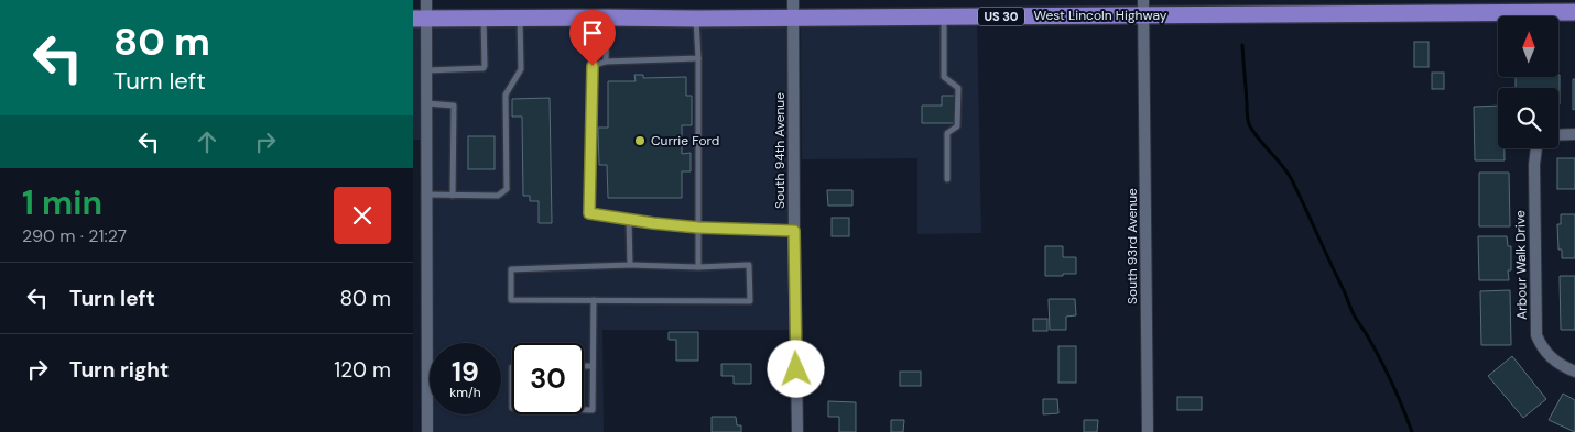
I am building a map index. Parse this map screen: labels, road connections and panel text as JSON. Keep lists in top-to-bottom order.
{
  "streets": {
    "main road": ["West Lincoln Highway", "US 30"],
    "street": ["South 94th Avenue", "South 93rd Avenue", "Arbour Walk Drive"]
  },
  "crossings": [
    ["West Lincoln Highway", "South 94th Avenue"],
    ["West Lincoln Highway", "South 93rd Avenue"]
  ],
  "places": ["Currie Ford"],
  "north": "top",
  "page": {
    "turn": ["80 m", "Turn left"],
    "heading": ["1 min", "290 m · 21:27"],
    "list": [
      {
        "name": "Turn left",
        "value": "80 m"
      },
      {
        "name": "Turn right",
        "value": "120 m"
      }
    ],
    "speed": "19 km/h",
    "limit": "30"
  }
}
